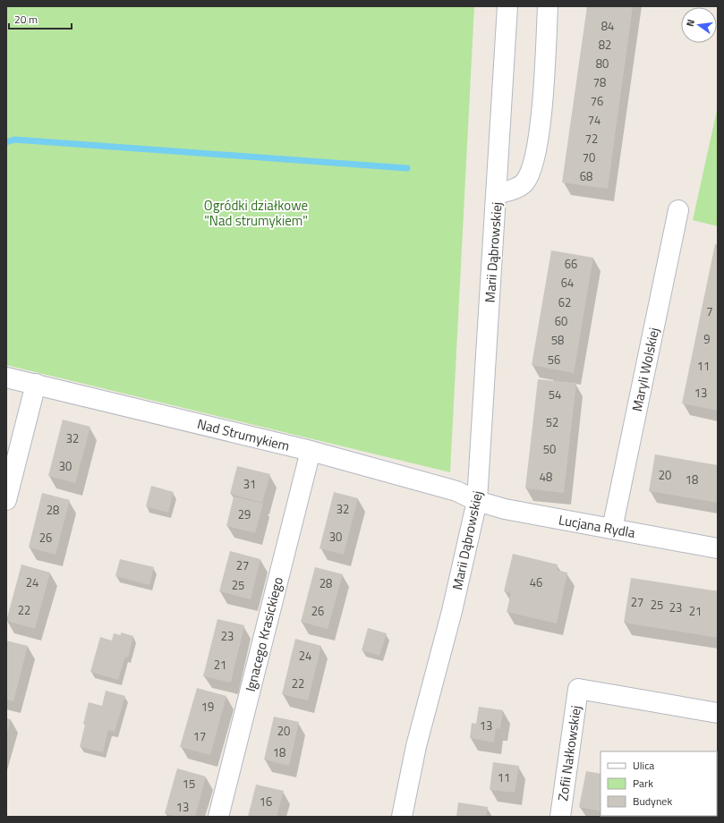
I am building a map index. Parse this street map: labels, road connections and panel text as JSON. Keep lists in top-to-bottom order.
{
  "streets": {
    "street": [
      "Marii Dąbrowskiej",
      "Maryli Wolskiej",
      "Nad Strumykiem",
      "Lucjana Rydla",
      "Ignacego Krasickiego",
      "Zofii Nałkowskiej"
    ]
  },
  "crossings": [
    ["Marii Dąbrowskiej", "Nad Strumykiem"],
    ["Marii Dąbrowskiej", "Lucjana Rydla"],
    ["Maryli Wolskiej", "Lucjana Rydla"],
    ["Nad Strumykiem", "Lucjana Rydla"],
    ["Nad Strumykiem", "Ignacego Krasickiego"]
  ],
  "parks": ["Ogródki działkowe \"Nad strumykiem\""],
  "house_numbers": [
    "84",
    "82",
    "80",
    "78",
    "76",
    "74",
    "72",
    "70",
    "68",
    "66",
    "64",
    "62",
    "7",
    "60",
    "9",
    "58",
    "56",
    "11",
    "13",
    "54",
    "52",
    "32",
    "50",
    "30",
    "20",
    "48",
    "18",
    "31",
    "32",
    "28",
    "29",
    "30",
    "26",
    "27",
    "24",
    "46",
    "28",
    "25",
    "27",
    "25",
    "23",
    "22",
    "26",
    "21",
    "23",
    "24",
    "21",
    "22",
    "19",
    "13",
    "20",
    "17",
    "18",
    "11",
    "15",
    "16",
    "13"
  ],
  "legend": ["Ulica", "Park", "Budynek"],
  "scale_bar": "20 m",
  "north": "left"
}
